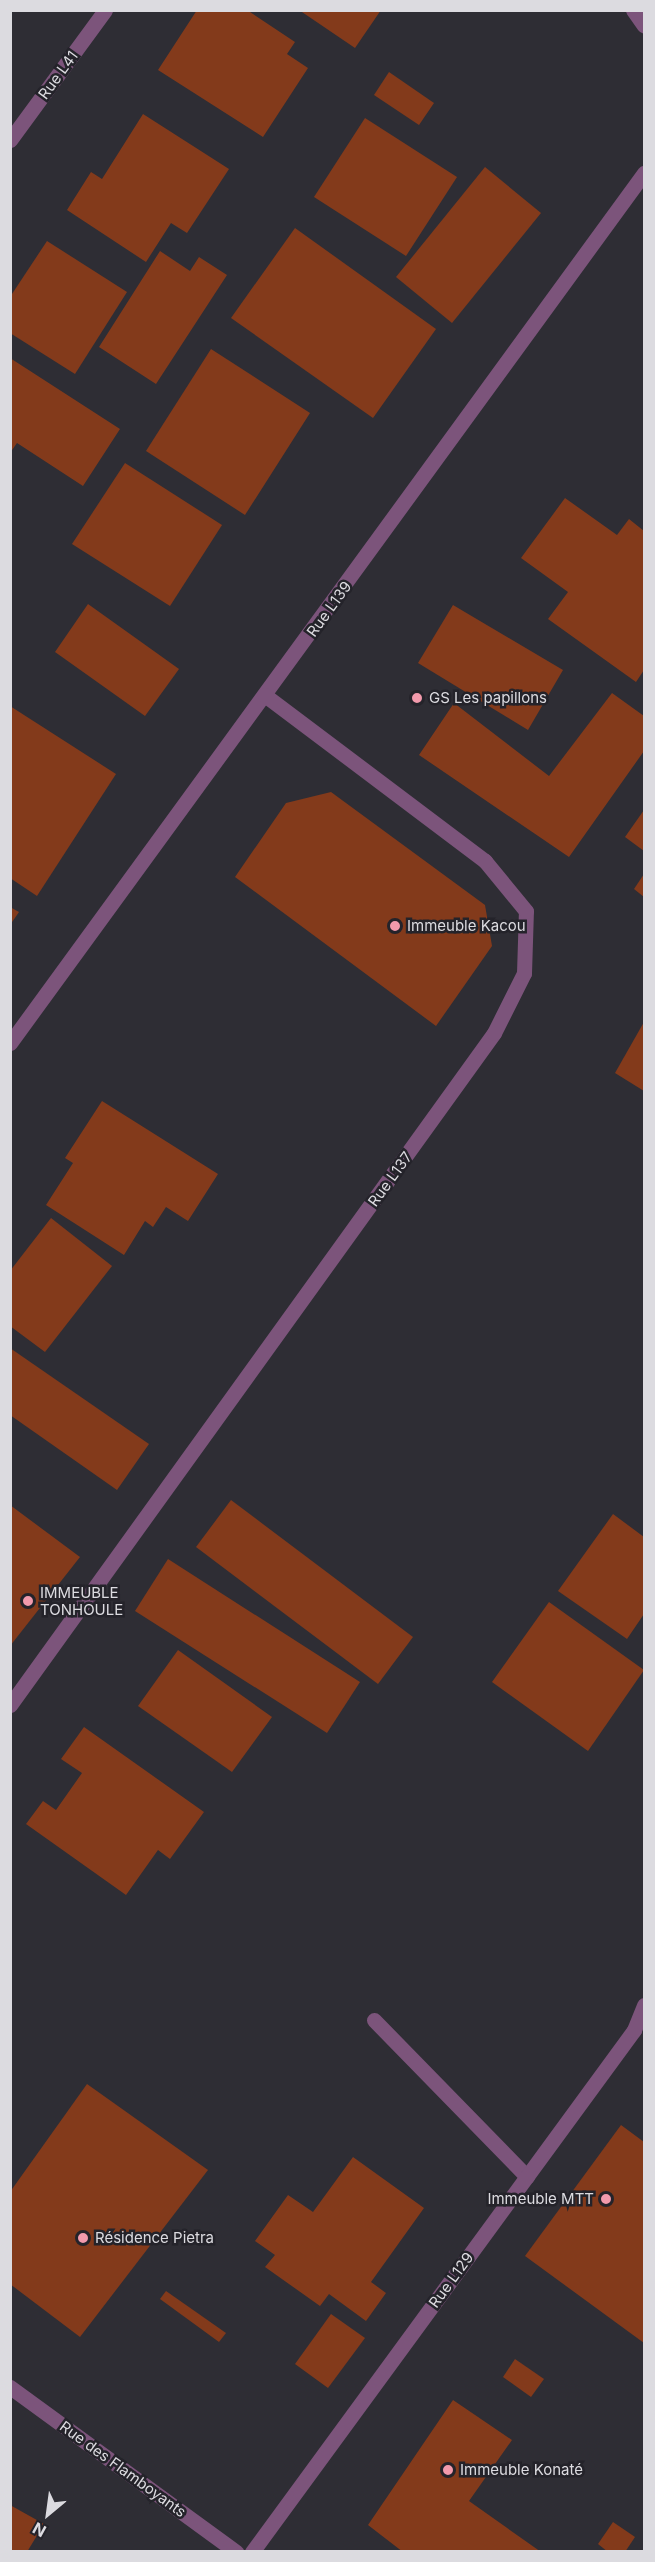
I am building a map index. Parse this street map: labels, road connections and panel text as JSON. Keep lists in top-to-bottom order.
{
  "streets": {
    "street": [
      "Rue L41",
      "Rue L139",
      "Rue L137",
      "Rue L129",
      "Rue des Flamboyants"
    ]
  },
  "crossings": [
    ["Rue L139", "Rue L137"]
  ],
  "places": [
    "GS Les papillons",
    "Immeuble Kacou",
    "IMMEUBLE TONHOULE",
    "Immeuble MTT",
    "Résidence Pietra",
    "Immeuble Konaté"
  ],
  "north": "bottom left"
}
